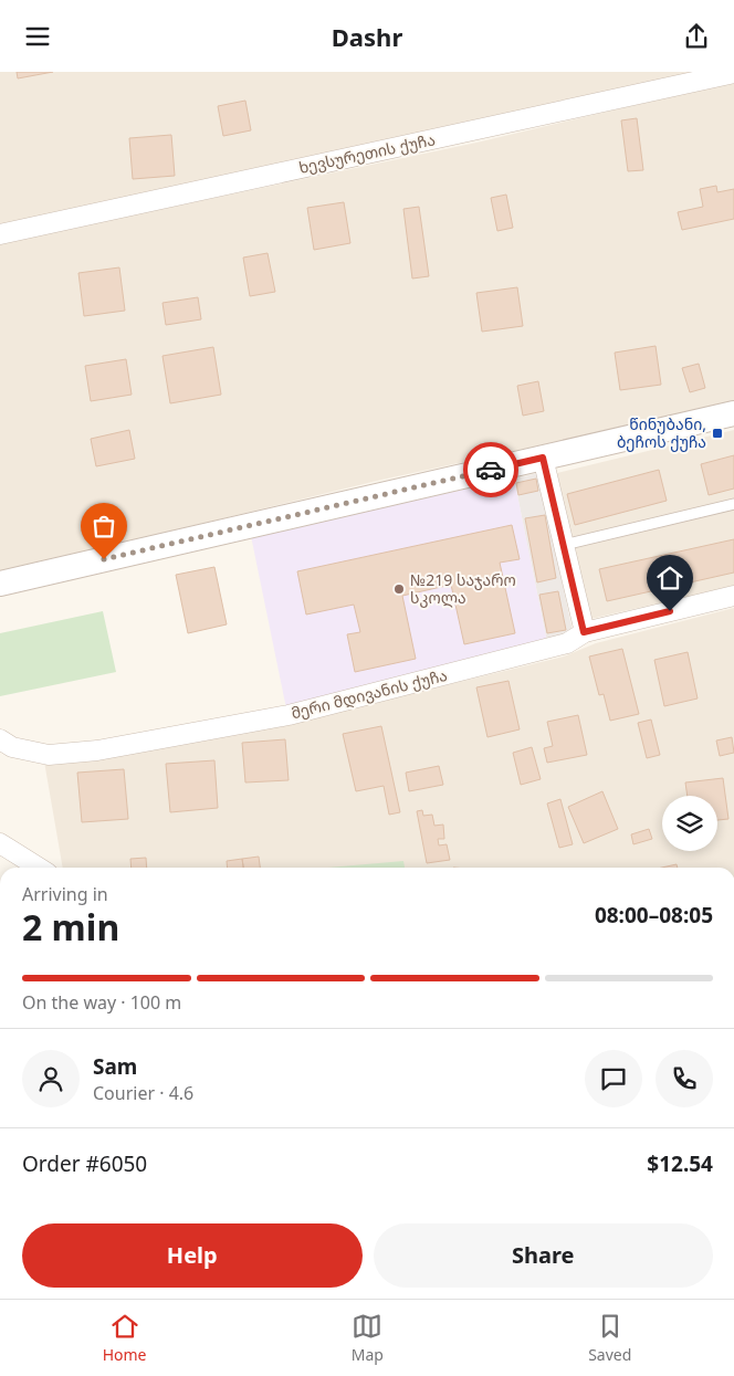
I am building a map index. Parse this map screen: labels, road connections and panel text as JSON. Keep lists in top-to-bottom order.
{
  "streets": {
    "street": ["ხევსურეთის ქუჩა", "მერი მდივანის ქუჩა"]
  },
  "places": {
    "transit": ["წინუბანი, ბეჩოს ქუჩა"],
    "other": ["№219 საჯარო სკოლა"]
  },
  "page": {
    "header": "Dashr",
    "heading": ["2 min", "Arriving in", "08:00–08:05"],
    "panel": [
      "Sam",
      "Courier · 4.6",
      "Order #6050",
      "$12.54"
    ],
    "bar": "On the way · 100 m",
    "buttons": ["Help", "Share"],
    "tabs": ["Home", "Map", "Saved"]
  }
}
